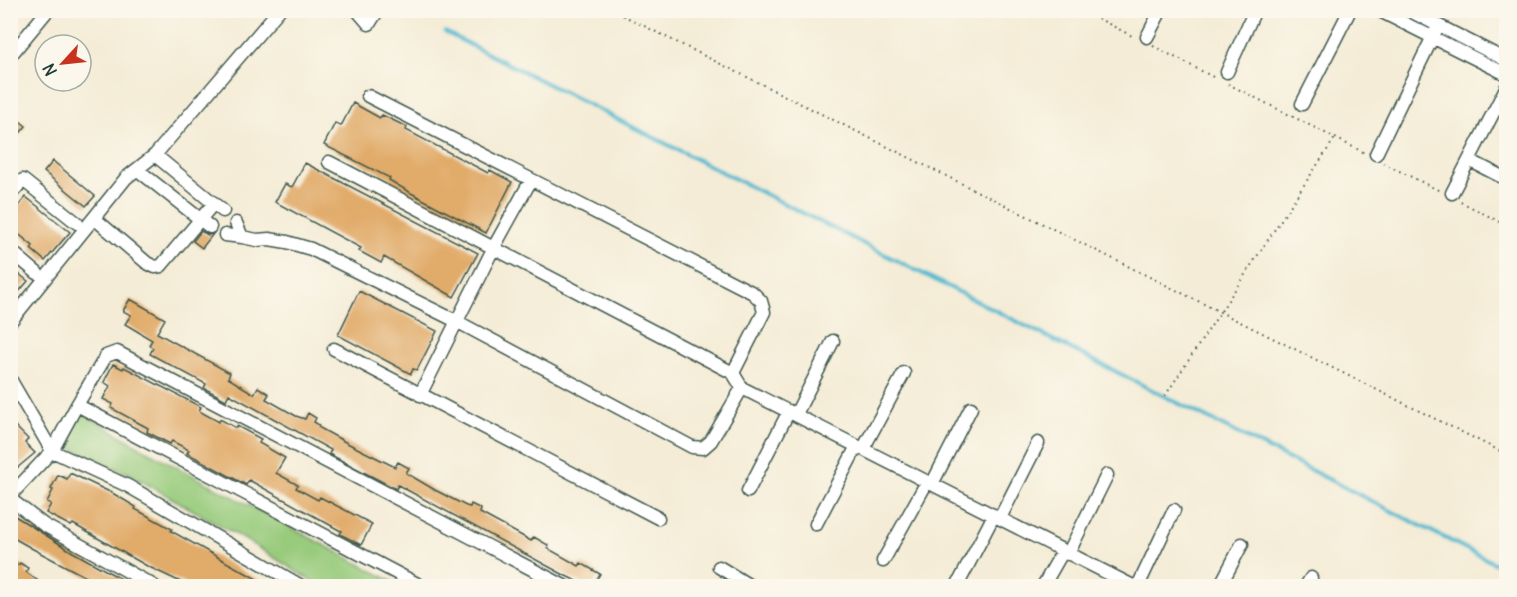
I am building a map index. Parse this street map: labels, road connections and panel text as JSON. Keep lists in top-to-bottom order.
{
  "north": "bottom left"
}
